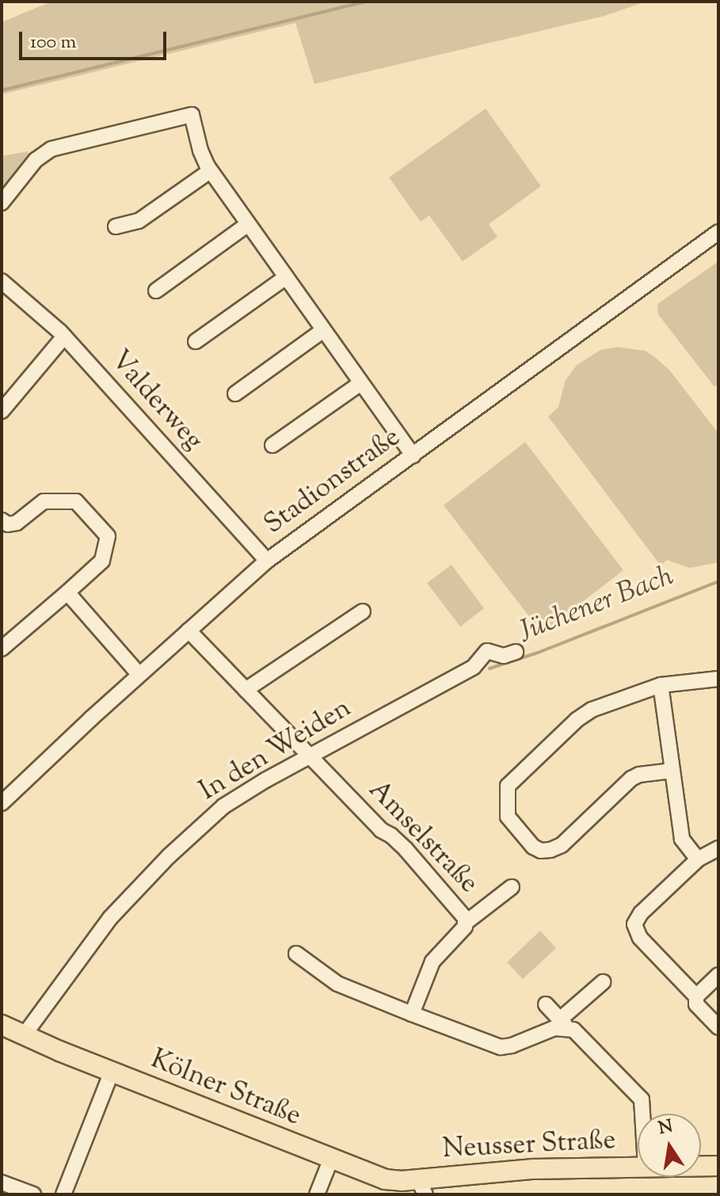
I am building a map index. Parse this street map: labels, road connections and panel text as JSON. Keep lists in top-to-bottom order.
{
  "streets": {
    "main road": ["Kölner Straße", "Neusser Straße"],
    "street": [
      "Valderweg",
      "Stadionstraße",
      "In den Weiden",
      "Amselstraße"
    ]
  },
  "crossings": [
    ["Valderweg", "Stadionstraße"],
    ["Stadionstraße", "Amselstraße"],
    ["In den Weiden", "Amselstraße"],
    ["In den Weiden", "Kölner Straße"],
    ["Kölner Straße", "Neusser Straße"]
  ],
  "water": ["Jüchener Bach"],
  "scale_bar": "100 m",
  "north": "top"
}
